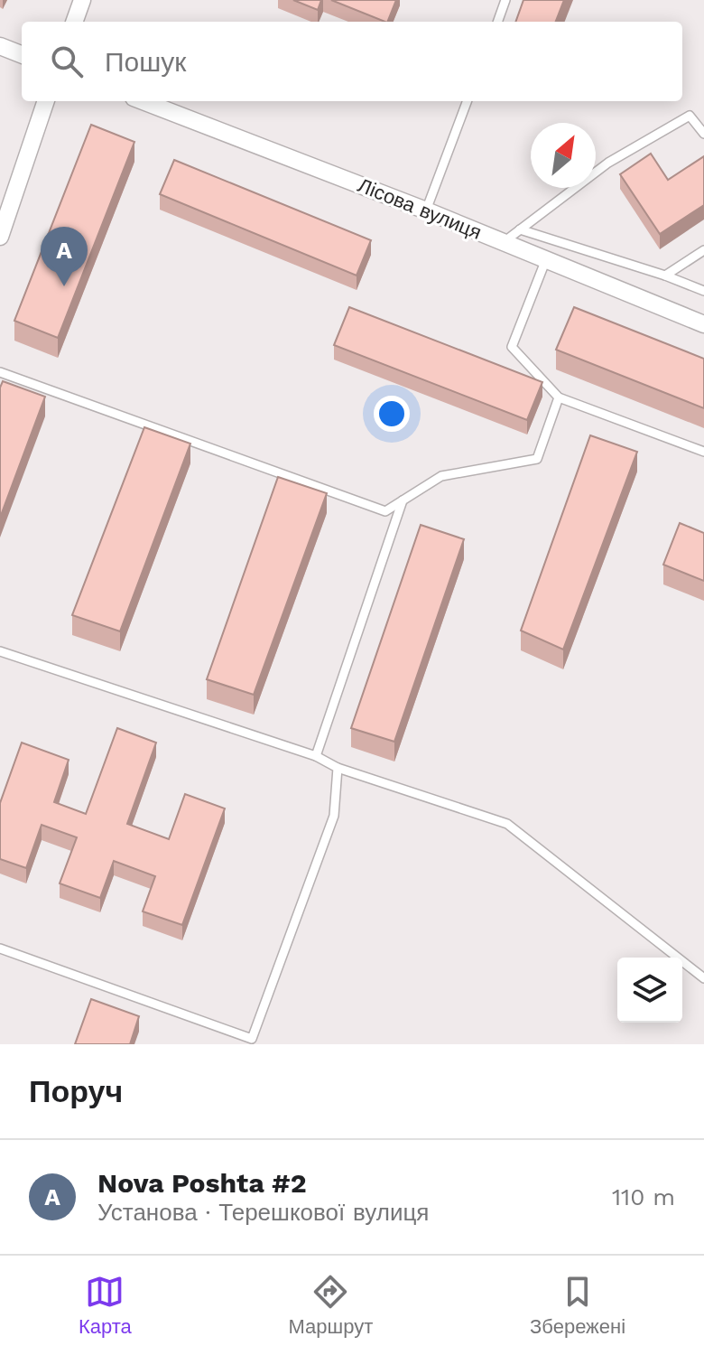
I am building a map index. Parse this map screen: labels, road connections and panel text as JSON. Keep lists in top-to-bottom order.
{
  "streets": {
    "street": ["Лісова вулиця"]
  },
  "north": "top right",
  "page": {
    "search": "Пошук",
    "pins": "A",
    "heading": "Поруч",
    "list": [
      {
        "mark": "A",
        "name": "Nova Poshta #2",
        "note": "Установа · Терешкової вулиця",
        "value": "110 m"
      }
    ],
    "nav": ["Карта", "Маршрут", "Збережені"]
  }
}
